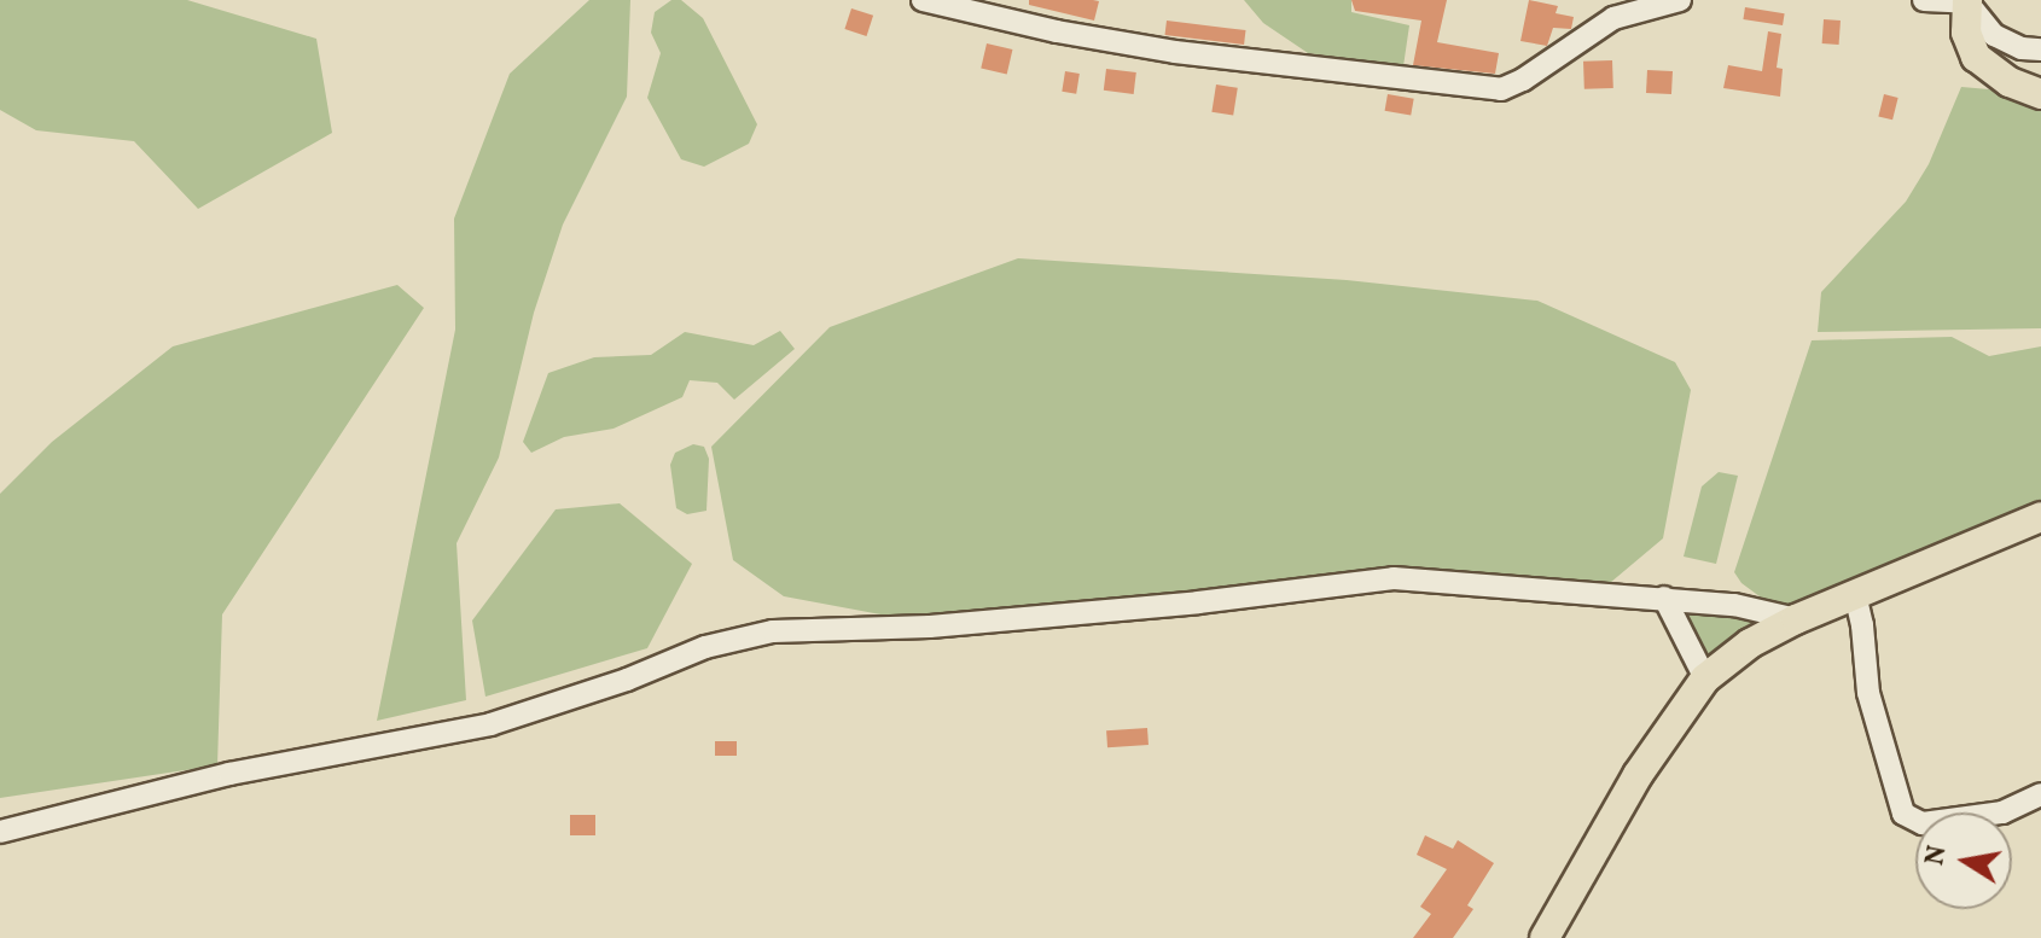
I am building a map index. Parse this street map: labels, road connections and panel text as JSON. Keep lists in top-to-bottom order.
{
  "north": "left"
}
